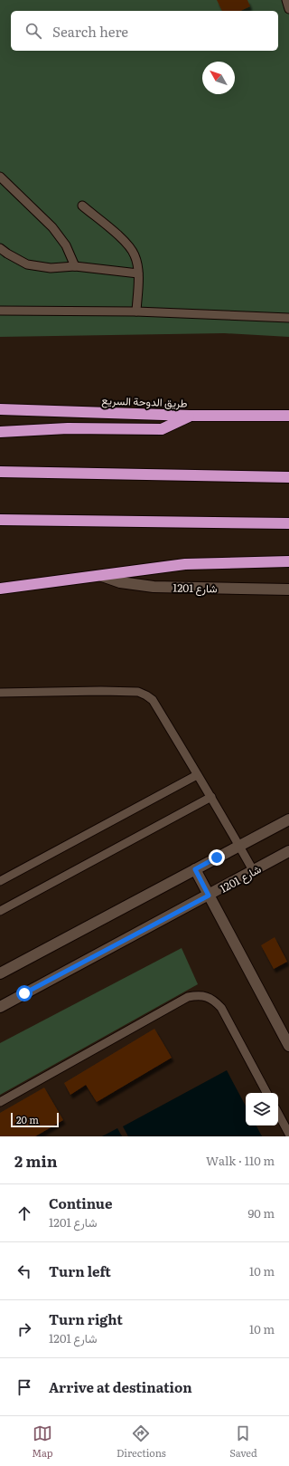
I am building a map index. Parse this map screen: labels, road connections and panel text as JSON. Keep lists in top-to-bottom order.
{
  "streets": {
    "highway": ["طريق الدوحة السريع"],
    "street": ["شارع 1201"]
  },
  "scale_bar": "20 m",
  "north": "top left",
  "page": {
    "search": "Search here",
    "scale": "20 m",
    "heading": ["2 min", "Walk · 110 m"],
    "list": [
      ["Continue", "شارع 1201", "90 m"],
      ["Turn left", "10 m"],
      ["Turn right", "شارع 1201", "10 m"],
      "Arrive at destination"
    ],
    "nav": ["Map", "Directions", "Saved"]
  }
}
